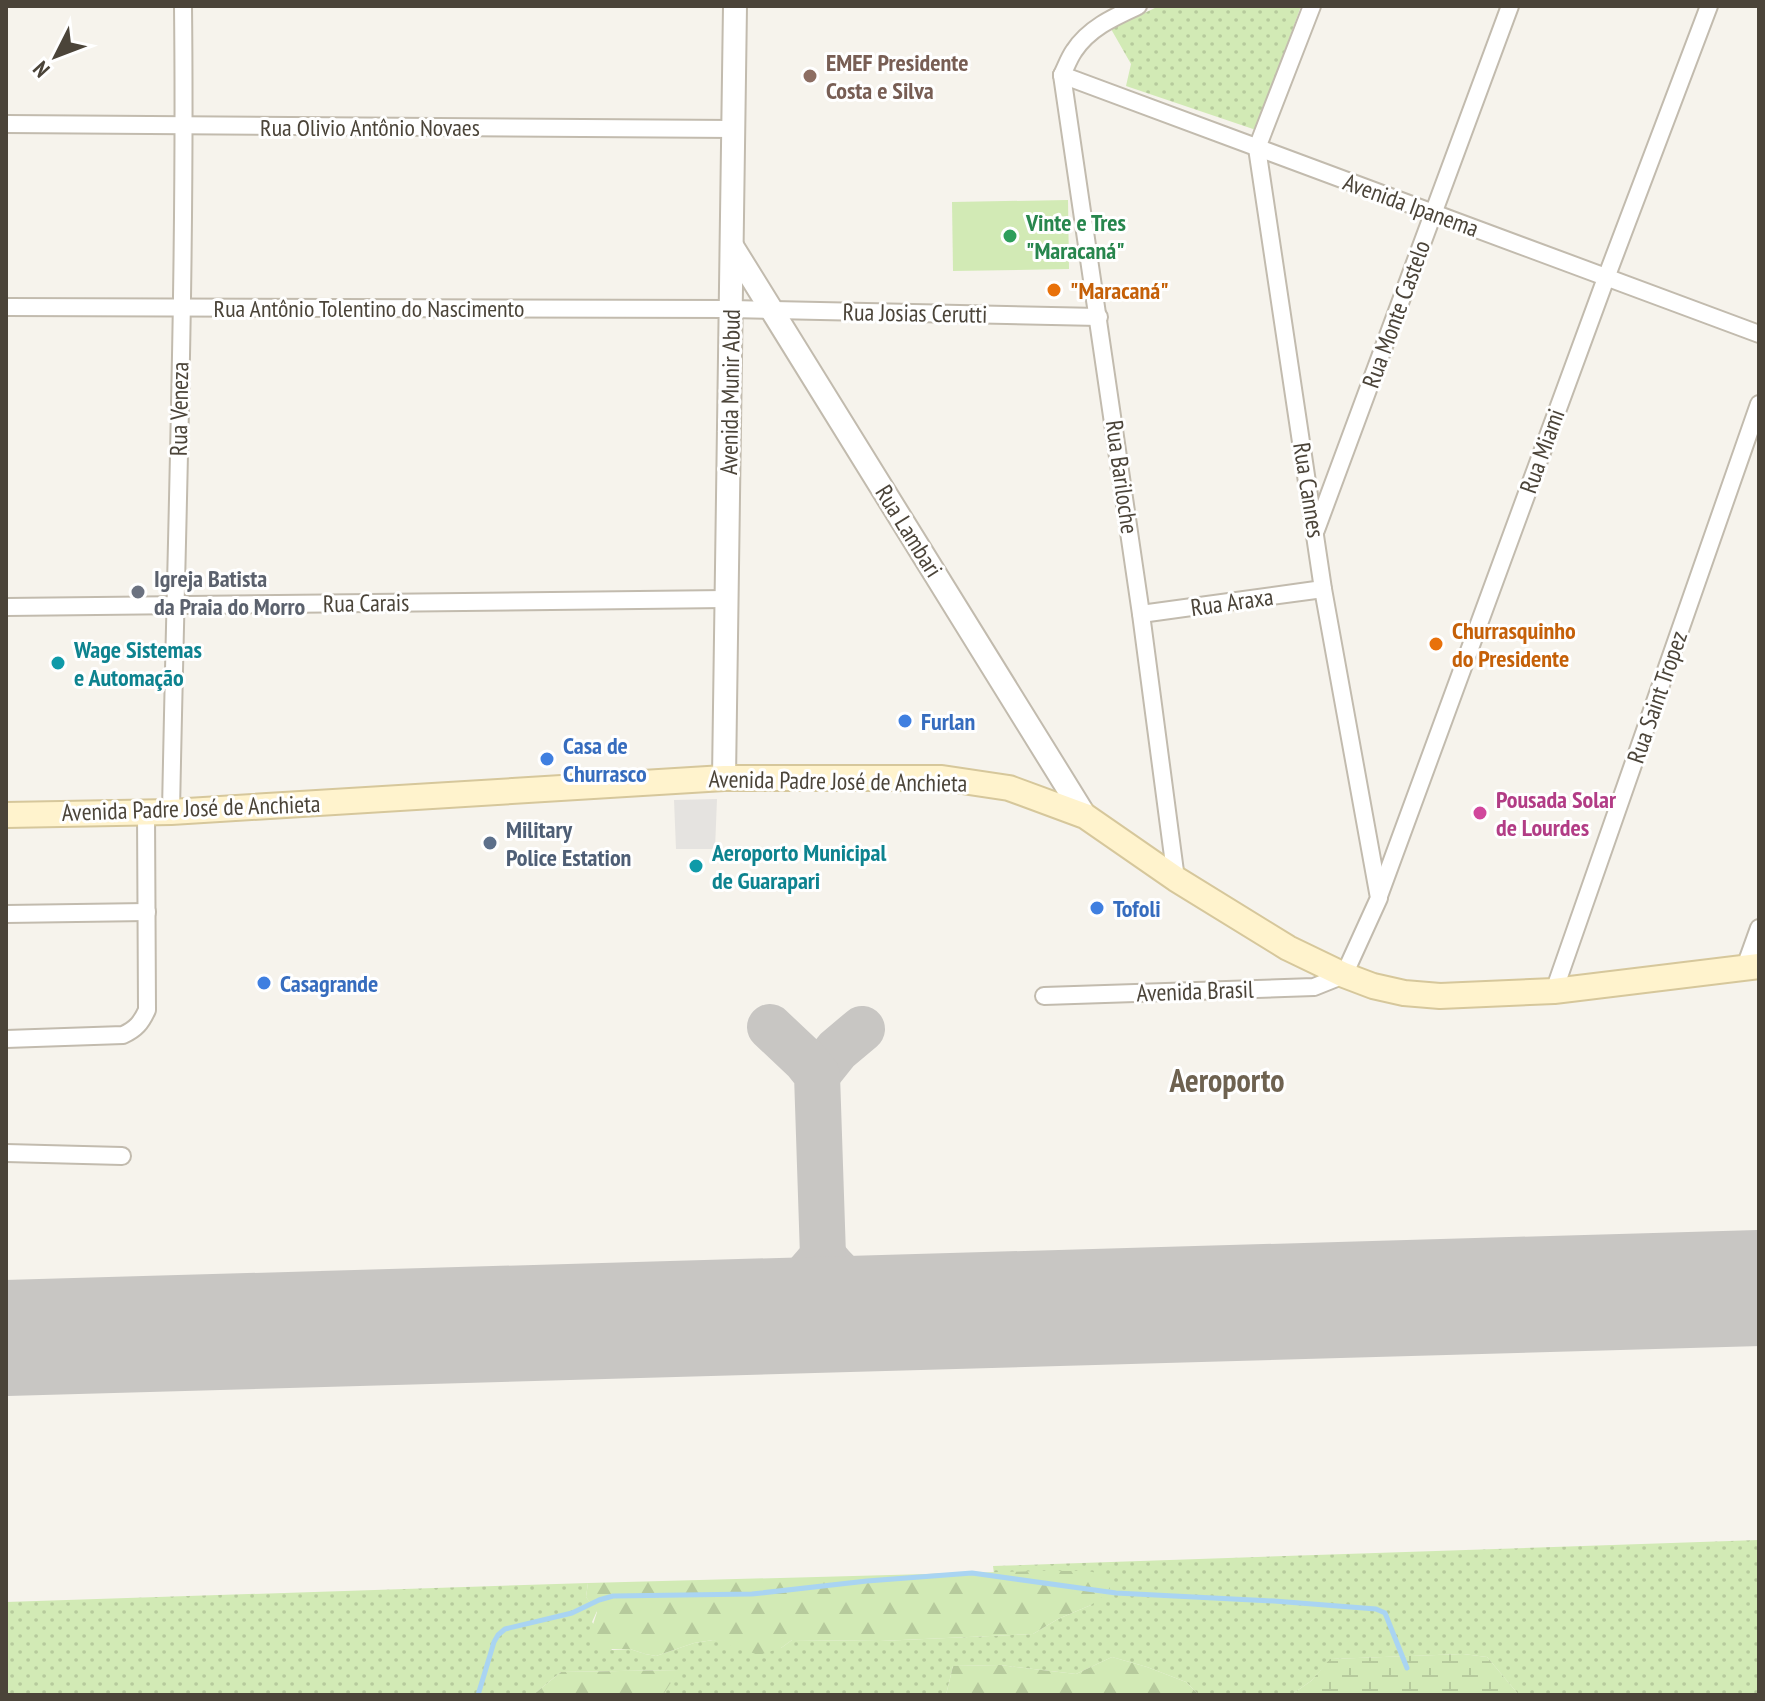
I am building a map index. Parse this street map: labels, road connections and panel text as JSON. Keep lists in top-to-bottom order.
{
  "streets": {
    "main road": ["Avenida Padre José de Anchieta"],
    "street": [
      "Rua Olivio Antônio Novaes",
      "Avenida Ipanema",
      "Rua Antônio Tolentino do Nascimento",
      "Rua Josias Cerutti",
      "Rua Monte Castelo",
      "Avenida Munir Abud",
      "Rua Veneza",
      "Rua Miami",
      "Rua Bariloche",
      "Rua Cannes",
      "Rua Lambari",
      "Rua Araxa",
      "Rua Carais",
      "Rua Saint Tropez",
      "Avenida Brasil"
    ]
  },
  "crossings": [
    ["Rua Olivio Antônio Novaes", "Avenida Munir Abud"],
    ["Rua Olivio Antônio Novaes", "Rua Veneza"],
    ["Avenida Ipanema", "Rua Monte Castelo"],
    ["Avenida Ipanema", "Rua Miami"],
    ["Avenida Ipanema", "Rua Bariloche"],
    ["Avenida Ipanema", "Rua Cannes"],
    ["Rua Antônio Tolentino do Nascimento", "Rua Josias Cerutti"],
    ["Rua Antônio Tolentino do Nascimento", "Avenida Munir Abud"],
    ["Rua Antônio Tolentino do Nascimento", "Rua Veneza"],
    ["Rua Josias Cerutti", "Avenida Munir Abud"],
    ["Rua Josias Cerutti", "Rua Bariloche"],
    ["Rua Josias Cerutti", "Rua Lambari"],
    ["Rua Monte Castelo", "Rua Cannes"],
    ["Avenida Munir Abud", "Rua Lambari"],
    ["Avenida Munir Abud", "Rua Carais"],
    ["Avenida Munir Abud", "Avenida Padre José de Anchieta"],
    ["Rua Veneza", "Rua Carais"],
    ["Rua Veneza", "Avenida Padre José de Anchieta"],
    ["Rua Miami", "Rua Cannes"],
    ["Rua Bariloche", "Rua Araxa"],
    ["Rua Bariloche", "Avenida Padre José de Anchieta"],
    ["Rua Cannes", "Rua Araxa"],
    ["Rua Lambari", "Avenida Padre José de Anchieta"],
    ["Rua Saint Tropez", "Avenida Padre José de Anchieta"],
    ["Avenida Padre José de Anchieta", "Avenida Brasil"]
  ],
  "districts": ["Aeroporto"],
  "places": [
    "EMEF Presidente Costa e Silva",
    "Vinte e Tres \"Maracaná\"",
    "\"Maracaná\"",
    "Igreja Batista da Praia do Morro",
    "Churrasquinho do Presidente",
    "Wage Sistemas e Automação",
    "Furlan",
    "Casa de Churrasco",
    "Pousada Solar de Lourdes",
    "Military Police Estation",
    "Aeroporto Municipal de Guarapari",
    "Tofoli",
    "Casagrande"
  ],
  "north": "bottom left"
}
